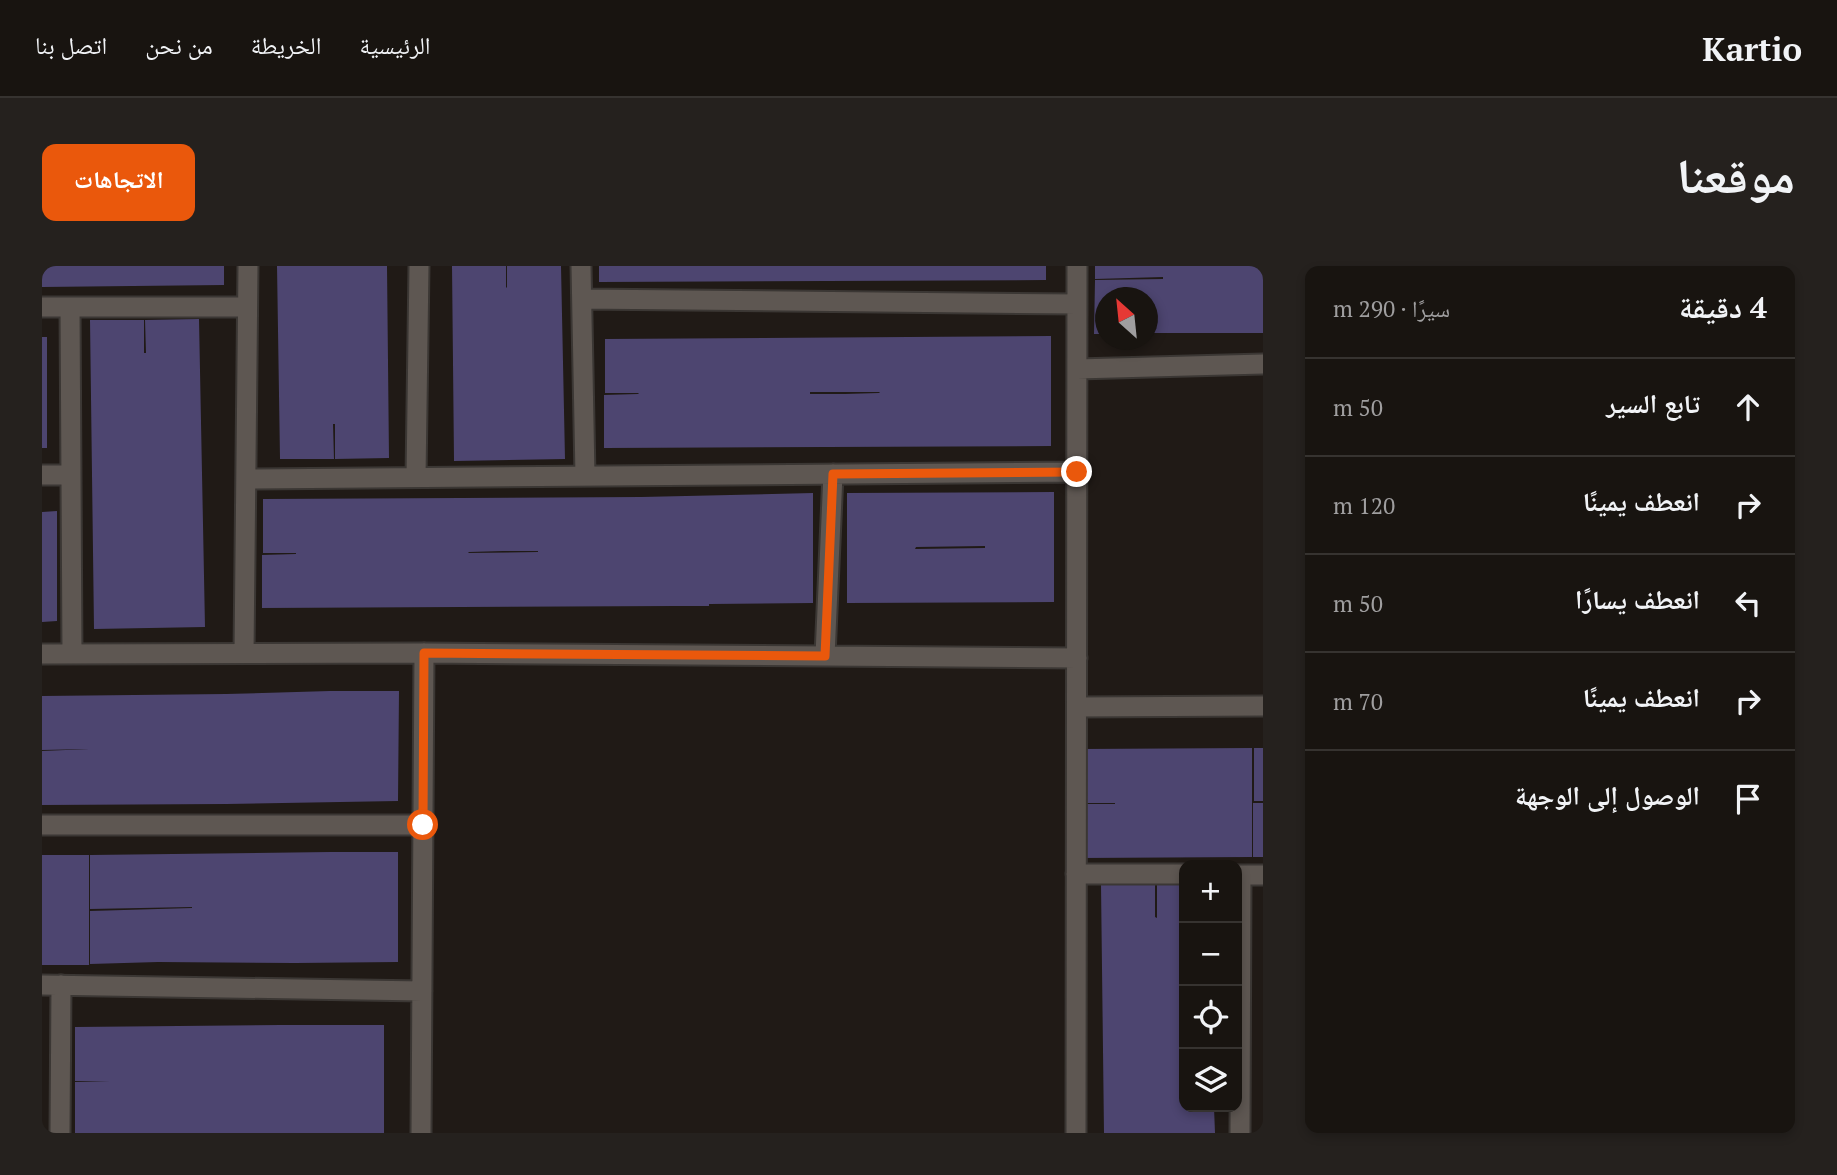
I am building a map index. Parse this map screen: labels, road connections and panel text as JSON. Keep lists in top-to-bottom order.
{
  "north": "top left",
  "page": {
    "header": "Kartio",
    "nav": [
      "الرئيسية",
      "الخريطة",
      "من نحن",
      "اتصل بنا"
    ],
    "title": "موقعنا",
    "buttons": "الاتجاهات",
    "heading": ["4 دقيقة", "سيرًا · 290 m"],
    "list": [
      ["تابع السير", "50 m"],
      ["انعطف يمينًا", "120 m"],
      ["انعطف يسارًا", "50 m"],
      ["انعطف يمينًا", "70 m"],
      "الوصول إلى الوجهة"
    ],
    "map_buttons": ["+", "−"]
  }
}
